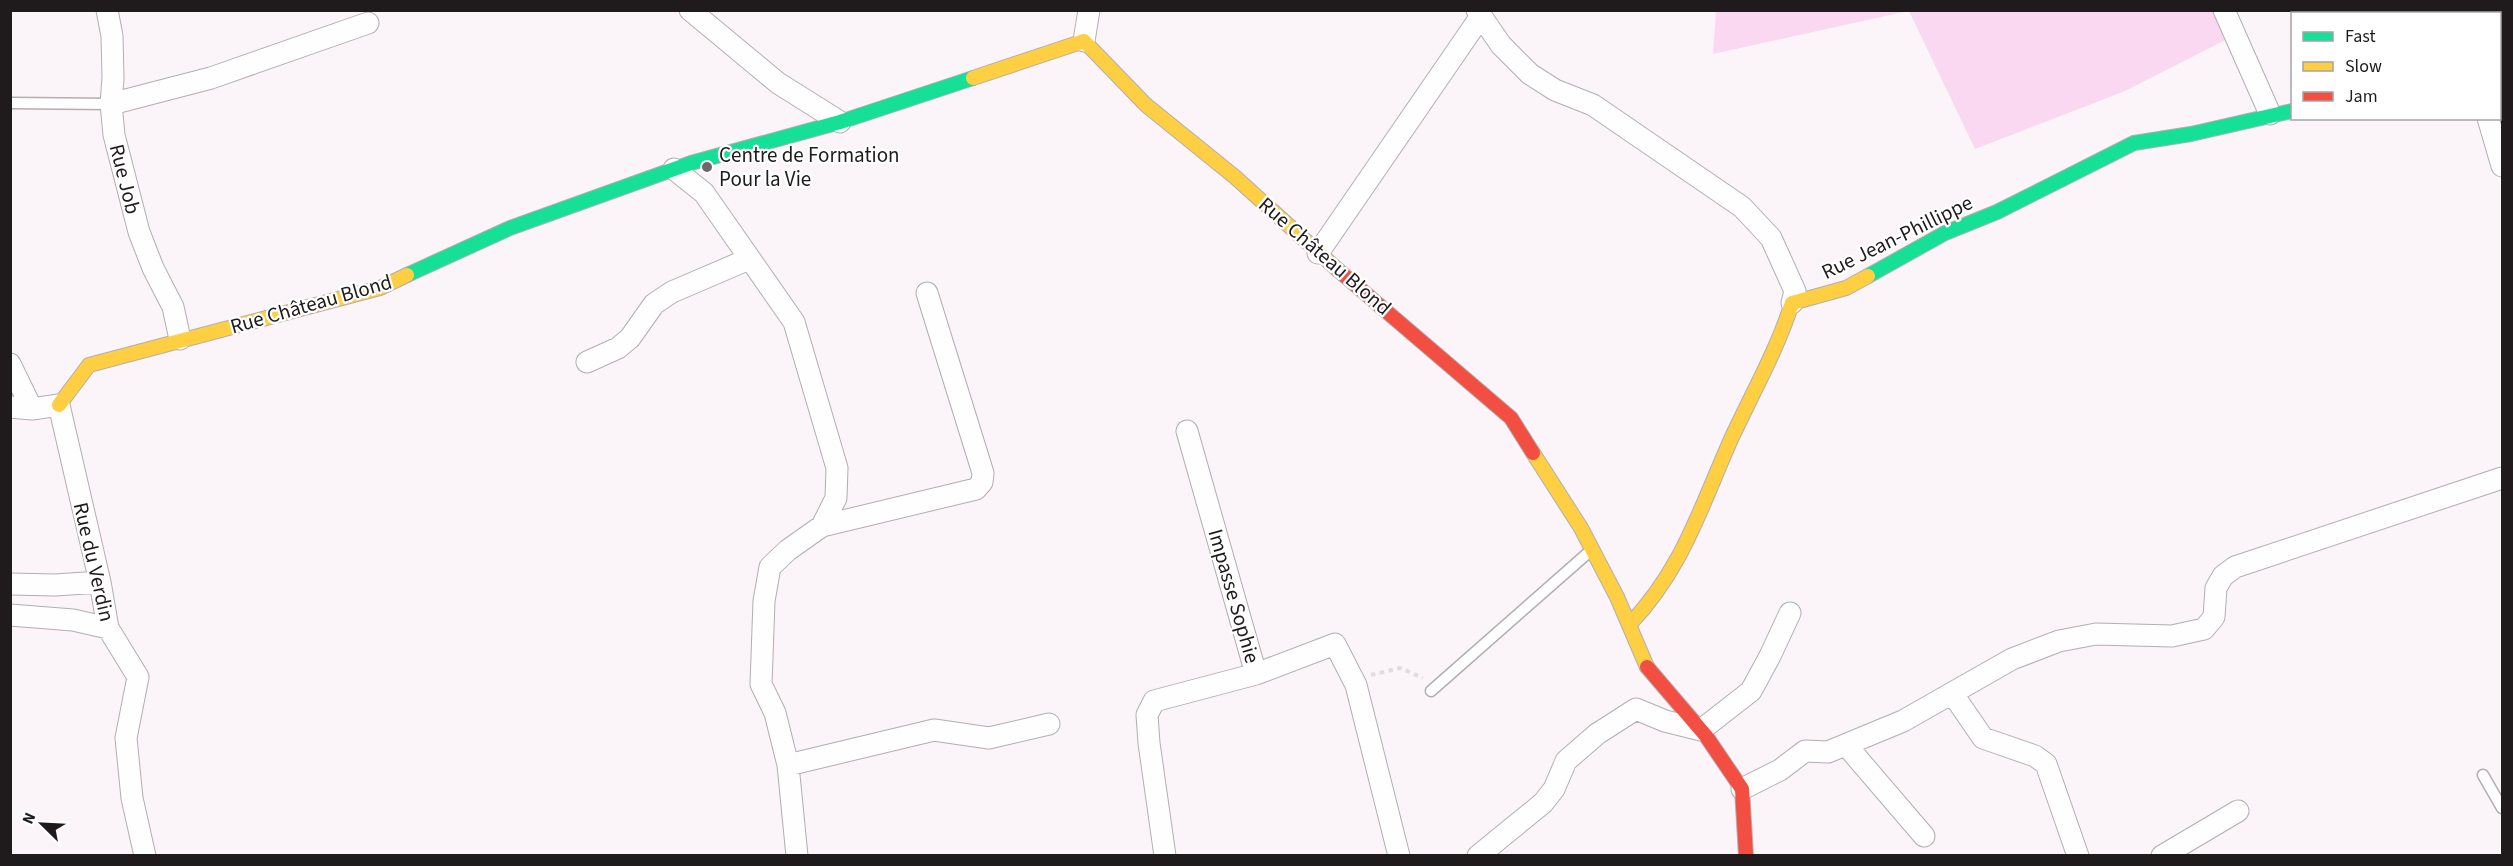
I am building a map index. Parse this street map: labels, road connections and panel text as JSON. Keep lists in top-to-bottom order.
{
  "streets": {
    "street": [
      "Rue Job",
      "Rue Jean-Phillippe",
      "Rue Château Blond",
      "Rue du Verdin",
      "Impasse Sophie"
    ]
  },
  "crossings": [
    ["Rue Job", "Rue Château Blond"],
    ["Rue Château Blond", "Rue du Verdin"]
  ],
  "places": ["Centre de Formation Pour la Vie"],
  "legend": ["Fast", "Slow", "Jam"],
  "north": "top left"
}
